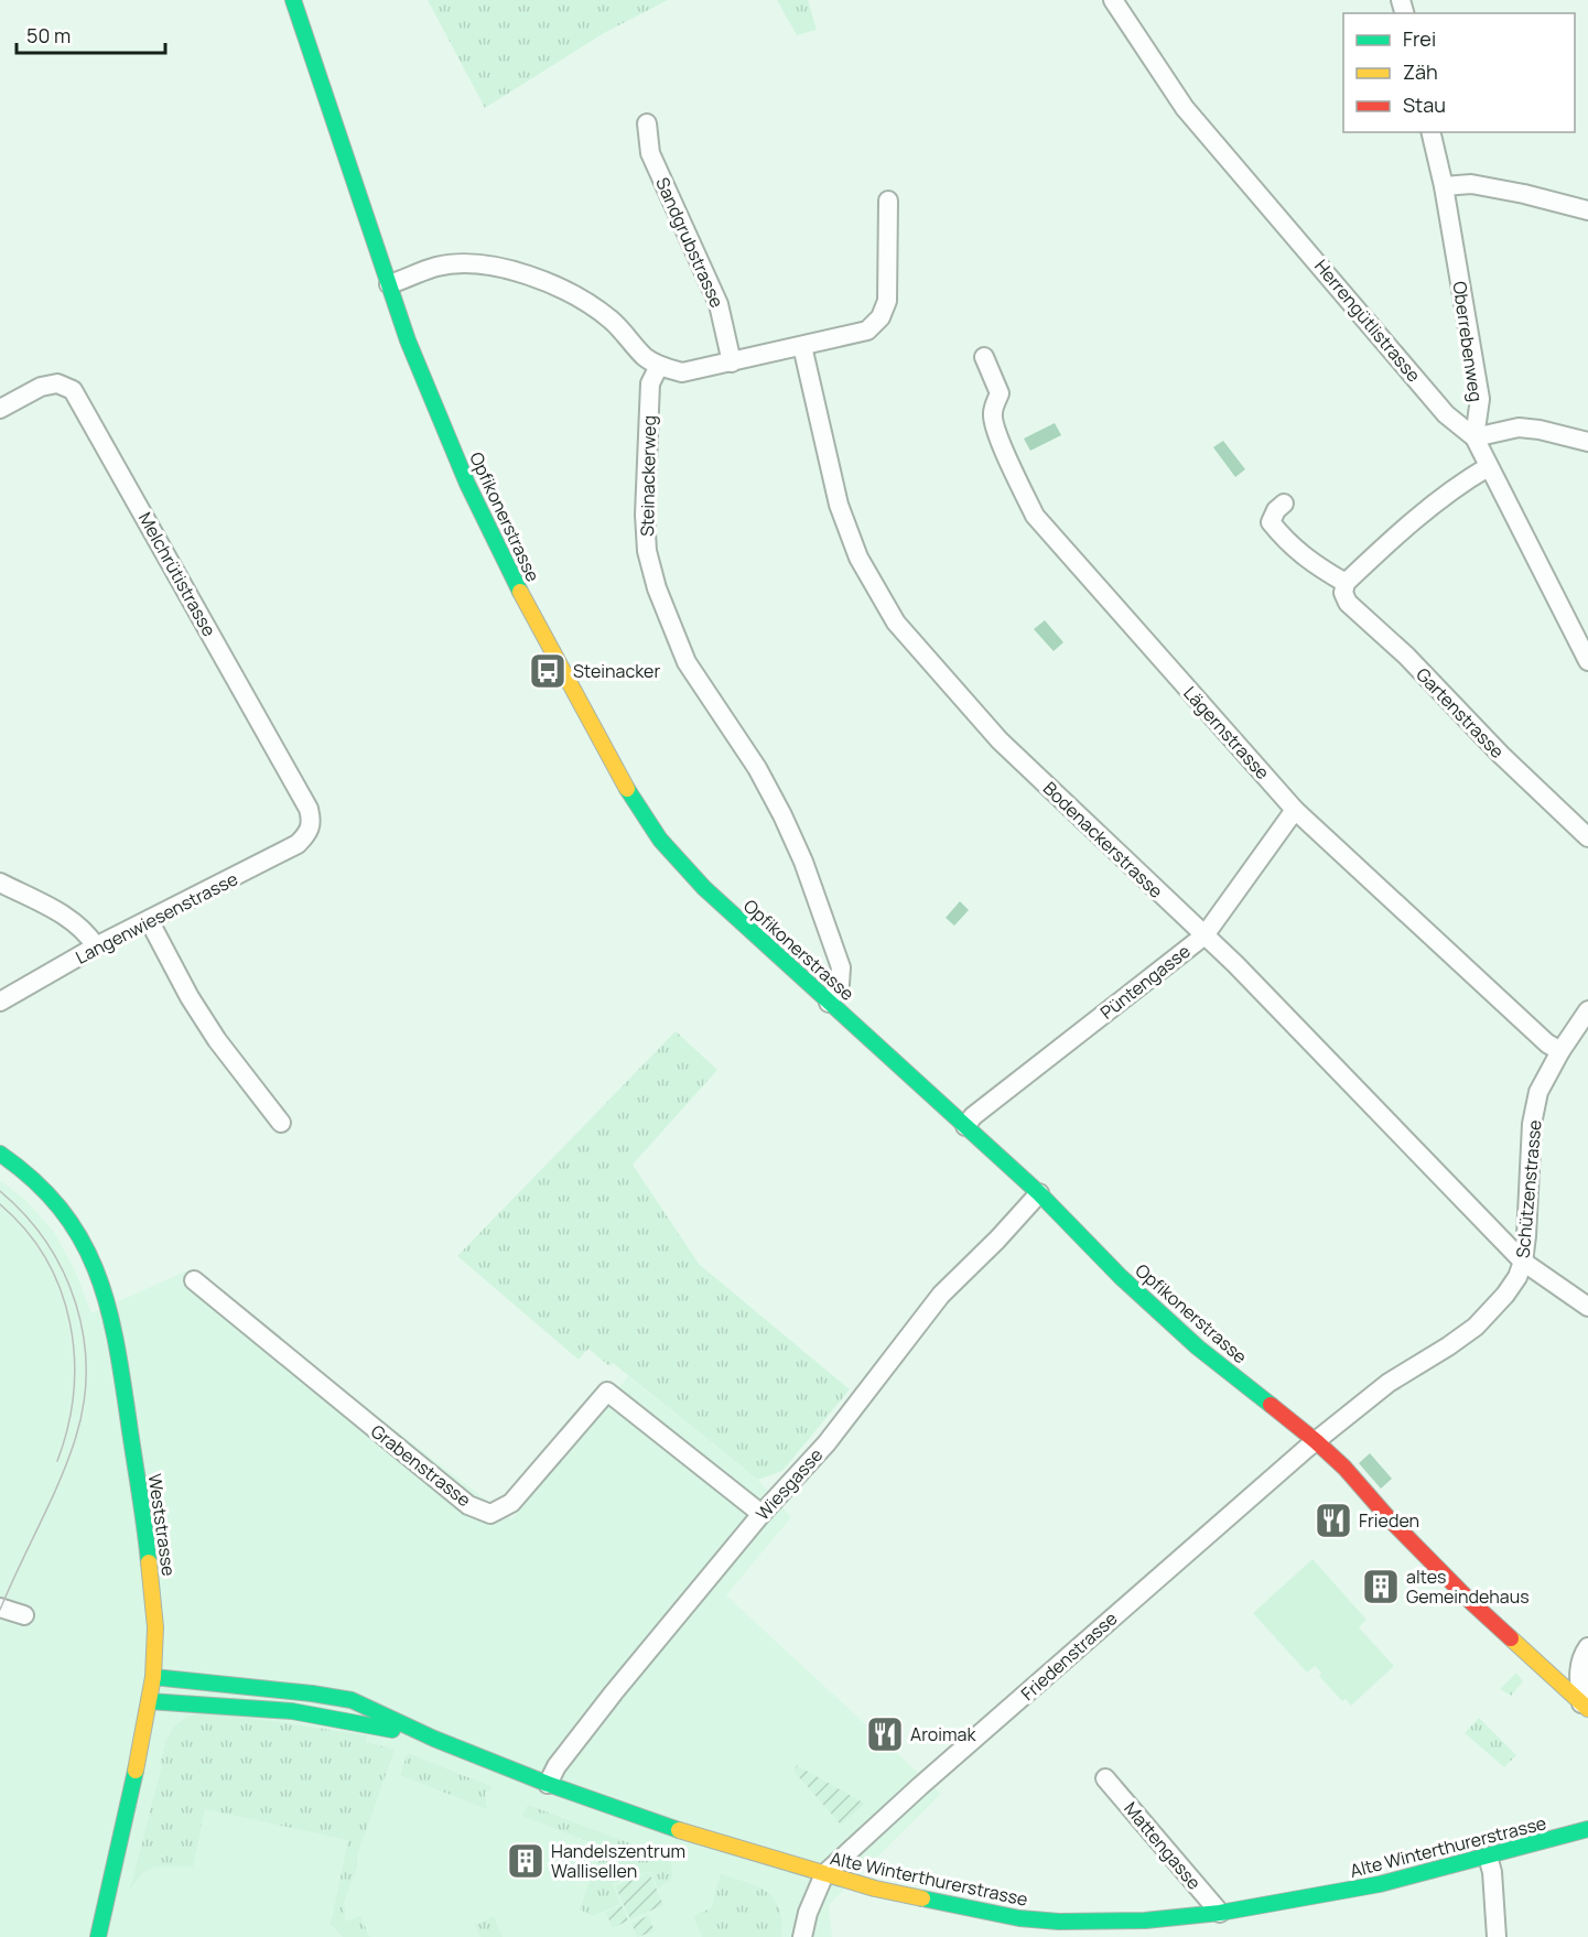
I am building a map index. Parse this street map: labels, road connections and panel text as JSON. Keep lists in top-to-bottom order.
{
  "streets": {
    "main road": ["Opfikonerstrasse", "Weststrasse", "Alte Winterthurerstrasse"],
    "street": [
      "Sandgrubstrasse",
      "Herrengütlistrasse",
      "Oberrebenweg",
      "Steinackerweg",
      "Melchrütistrasse",
      "Gartenstrasse",
      "Lägernstrasse",
      "Bodenackerstrasse",
      "Langenwiesenstrasse",
      "Püntengasse",
      "Schützenstrasse",
      "Grabenstrasse",
      "Wiesgasse",
      "Friedenstrasse",
      "Mattengasse"
    ]
  },
  "crossings": [
    ["Herrengütlistrasse", "Oberrebenweg"],
    ["Steinackerweg", "Opfikonerstrasse"],
    ["Opfikonerstrasse", "Püntengasse"],
    ["Opfikonerstrasse", "Schützenstrasse"],
    ["Opfikonerstrasse", "Wiesgasse"],
    ["Opfikonerstrasse", "Friedenstrasse"],
    ["Melchrütistrasse", "Langenwiesenstrasse"],
    ["Lägernstrasse", "Püntengasse"],
    ["Lägernstrasse", "Schützenstrasse"],
    ["Bodenackerstrasse", "Püntengasse"],
    ["Bodenackerstrasse", "Schützenstrasse"],
    ["Schützenstrasse", "Friedenstrasse"],
    ["Grabenstrasse", "Wiesgasse"],
    ["Wiesgasse", "Alte Winterthurerstrasse"],
    ["Weststrasse", "Alte Winterthurerstrasse"],
    ["Friedenstrasse", "Alte Winterthurerstrasse"],
    ["Mattengasse", "Alte Winterthurerstrasse"]
  ],
  "places": {
    "bus stop": ["Steinacker"],
    "restaurant": ["Frieden", "Aroimak"],
    "building": ["altes Gemeindehaus", "Handelszentrum Wallisellen"]
  },
  "legend": ["Frei", "Zäh", "Stau"],
  "scale_bar": "50 m"
}
